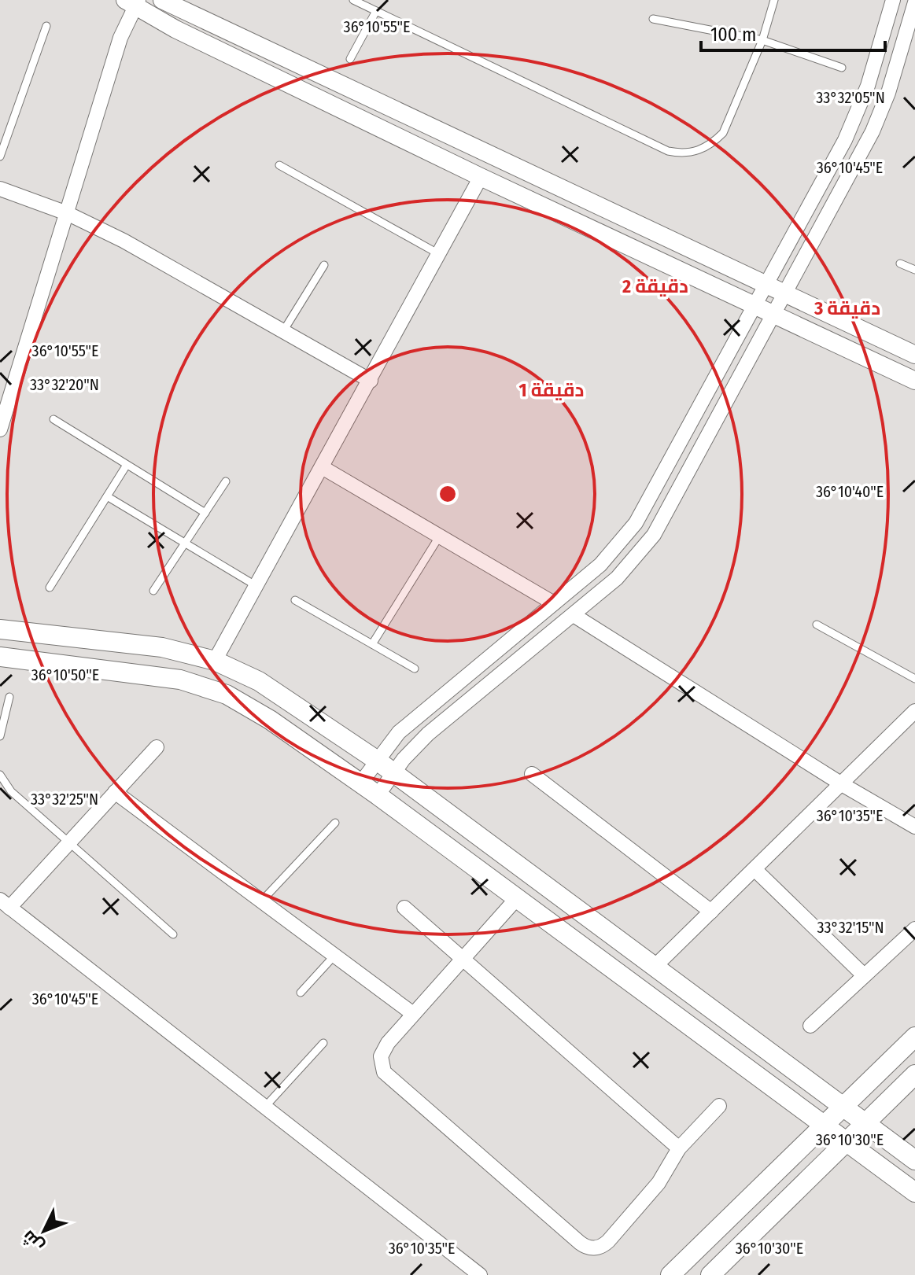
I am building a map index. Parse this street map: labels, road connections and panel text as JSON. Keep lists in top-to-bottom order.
{
  "scale_bar": "100 m",
  "north": "bottom left",
  "coordinates": [
    "36°10'55\"E",
    "33°32'05\"N",
    "36°10'45\"E",
    "33°32'20\"N",
    "36°10'40\"E",
    "36°10'50\"E",
    "33°32'25\"N",
    "36°10'35\"E",
    "33°32'15\"N",
    "36°10'30\"E"
  ],
  "rings": ["2 دقيقة", "3 دقيقة", "1 دقيقة"]
}
